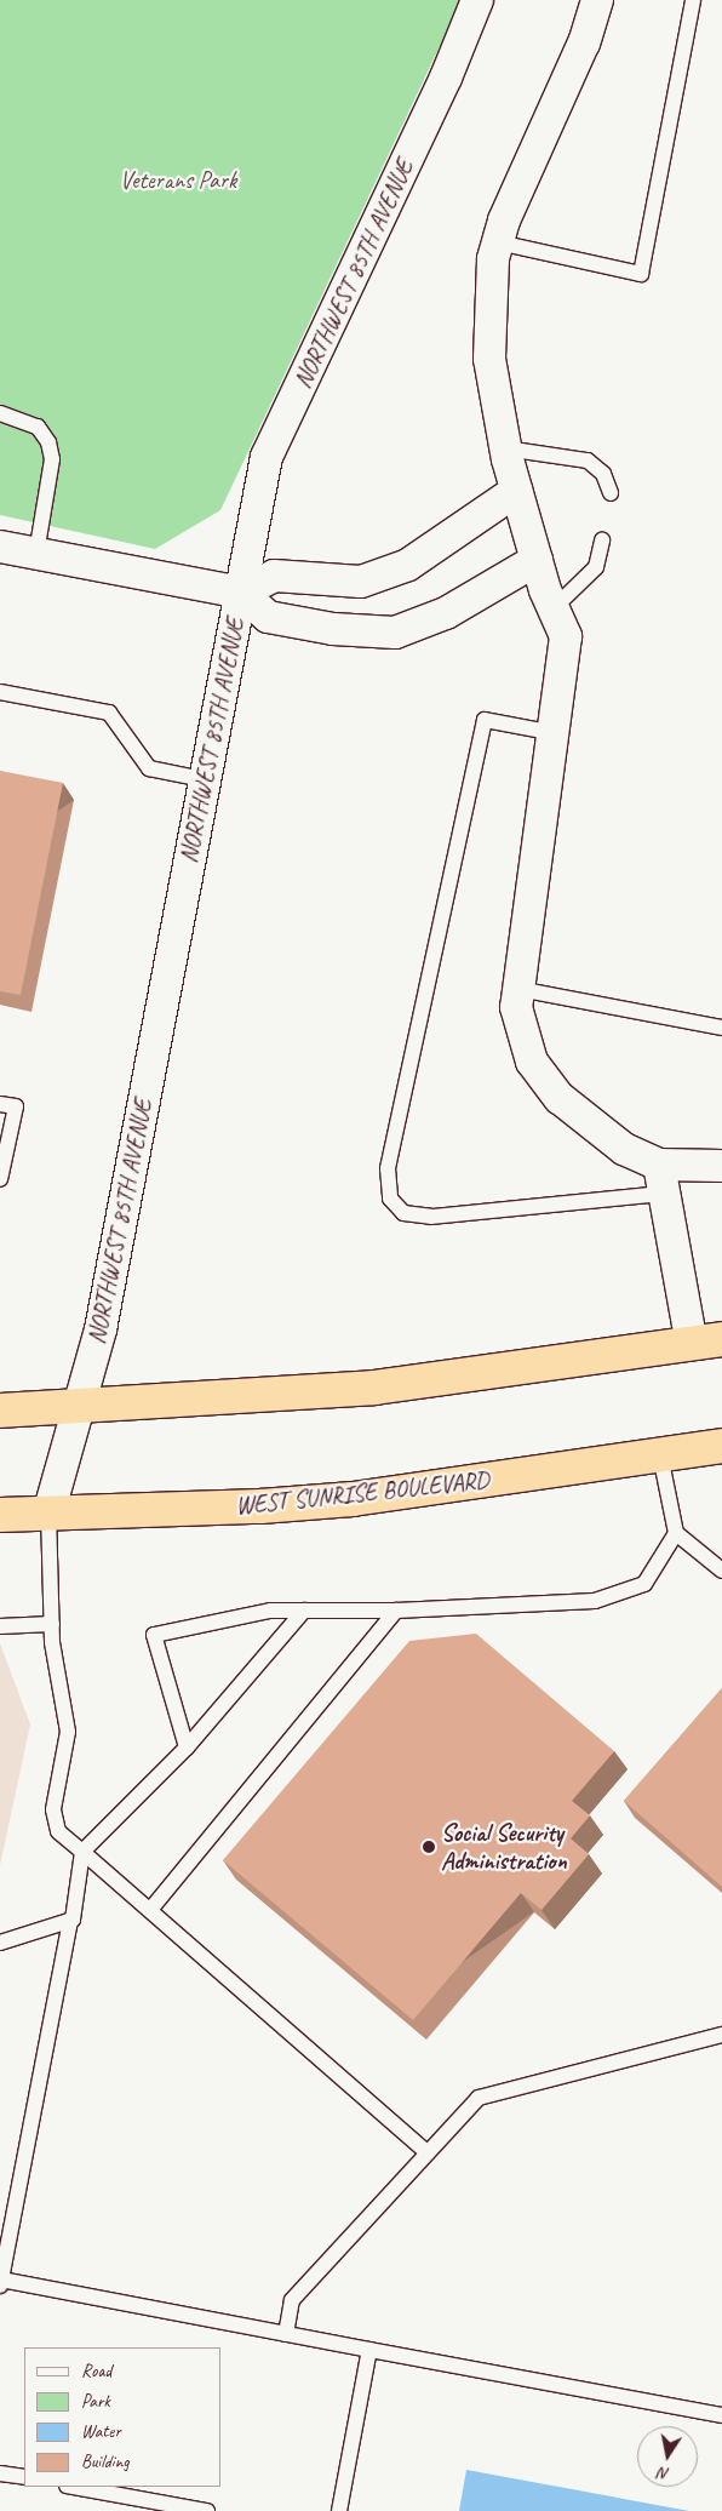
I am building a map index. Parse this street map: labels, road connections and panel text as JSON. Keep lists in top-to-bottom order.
{
  "streets": {
    "highway": ["WEST SUNRISE BOULEVARD"],
    "street": ["NORTHWEST 85TH AVENUE"]
  },
  "crossings": [
    ["NORTHWEST 85TH AVENUE", "WEST SUNRISE BOULEVARD"]
  ],
  "parks": ["Veterans Park"],
  "places": ["Social Security Administration"],
  "legend": [
    "Road",
    "Park",
    "Water",
    "Building"
  ],
  "north": "bottom"
}
